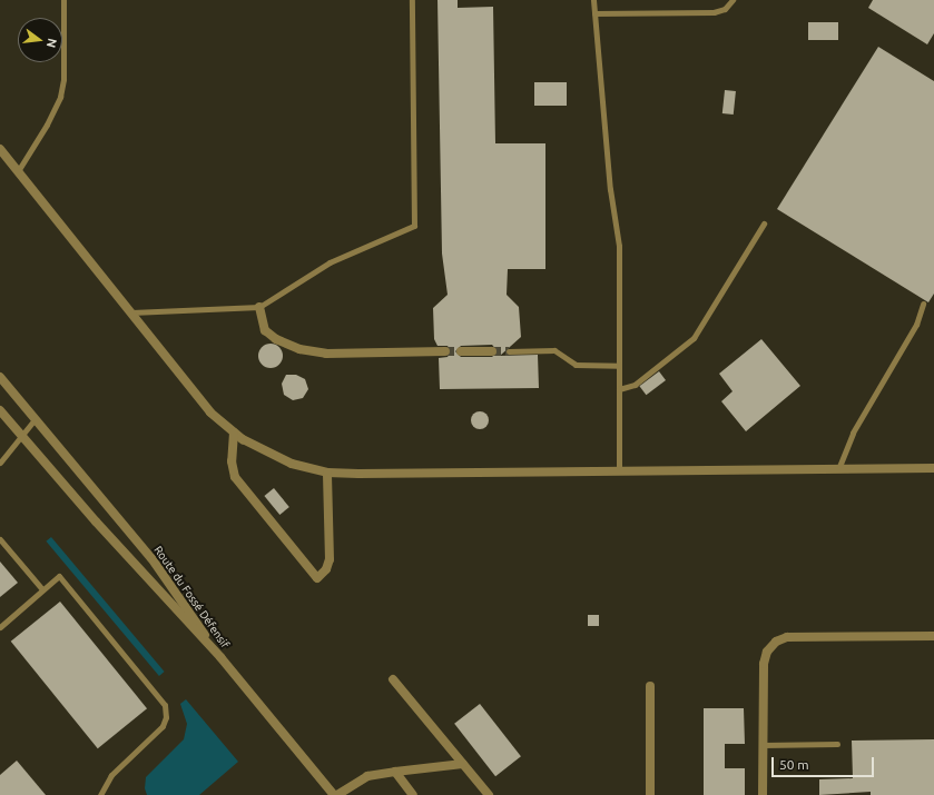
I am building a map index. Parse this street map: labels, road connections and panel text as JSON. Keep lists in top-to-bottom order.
{
  "streets": {
    "street": ["Route du Fossé Défensif"]
  },
  "scale_bar": "50 m",
  "north": "right"
}
